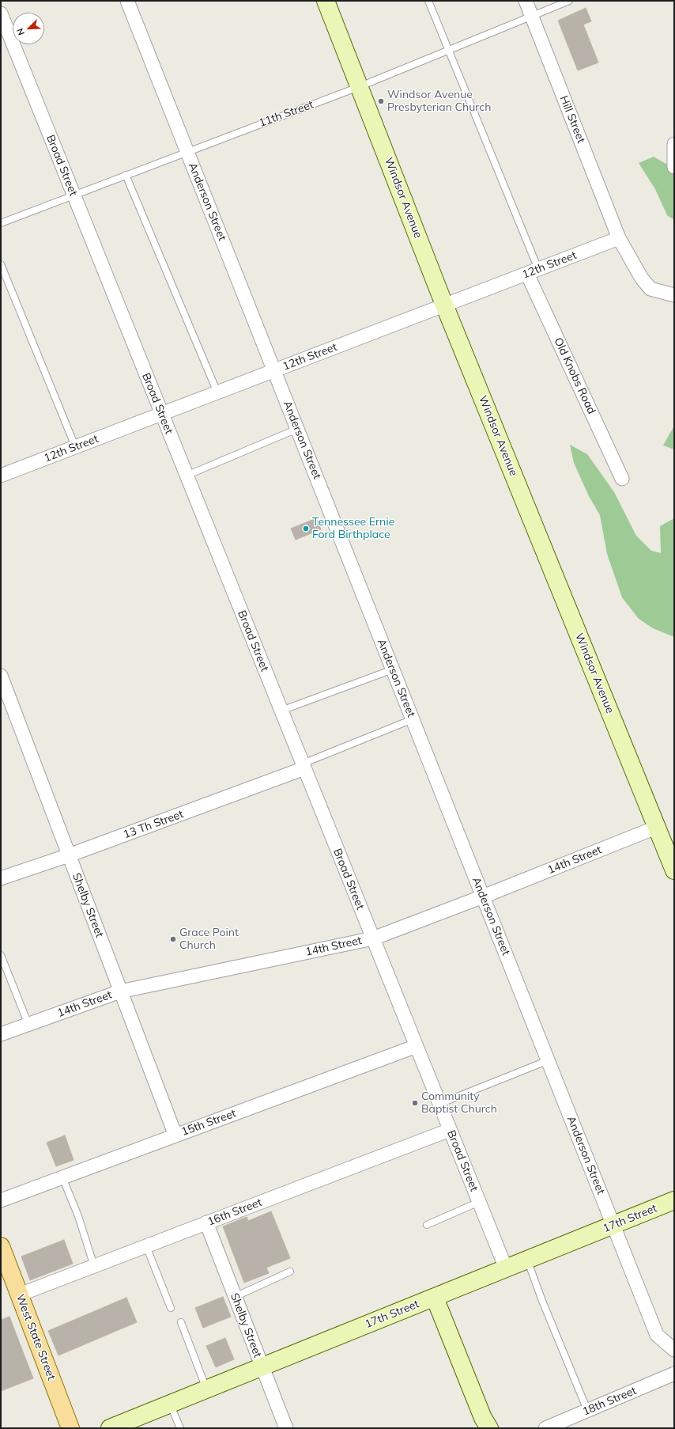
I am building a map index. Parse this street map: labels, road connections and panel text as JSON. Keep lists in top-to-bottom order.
{
  "streets": {
    "main road": ["West State Street"],
    "street": [
      "Hill Street",
      "Broad Street",
      "Windsor Avenue",
      "Anderson Street",
      "12th Street",
      "Old Knobs Road",
      "13 Th Street",
      "14th Street",
      "Shelby Street",
      "15th Street",
      "16th Street",
      "17th Street",
      "18th Street"
    ],
    "lane": ["11th Street"]
  },
  "crossings": [
    ["11th Street", "Hill Street"],
    ["11th Street", "Broad Street"],
    ["11th Street", "Windsor Avenue"],
    ["11th Street", "Anderson Street"],
    ["Hill Street", "12th Street"],
    ["Broad Street", "12th Street"],
    ["Broad Street", "13 Th Street"],
    ["Broad Street", "14th Street"],
    ["Broad Street", "15th Street"],
    ["Broad Street", "16th Street"],
    ["Broad Street", "17th Street"],
    ["Windsor Avenue", "12th Street"],
    ["Windsor Avenue", "14th Street"],
    ["Anderson Street", "12th Street"],
    ["Anderson Street", "14th Street"],
    ["Anderson Street", "17th Street"],
    ["12th Street", "Old Knobs Road"],
    ["13 Th Street", "Shelby Street"],
    ["14th Street", "Shelby Street"],
    ["Shelby Street", "15th Street"],
    ["Shelby Street", "16th Street"],
    ["Shelby Street", "17th Street"],
    ["16th Street", "West State Street"]
  ],
  "places": [
    "Windsor Avenue Presbyterian Church",
    "Tennessee Ernie Ford Birthplace",
    "Grace Point Church",
    "Community Baptist Church"
  ],
  "north": "bottom left"
}
